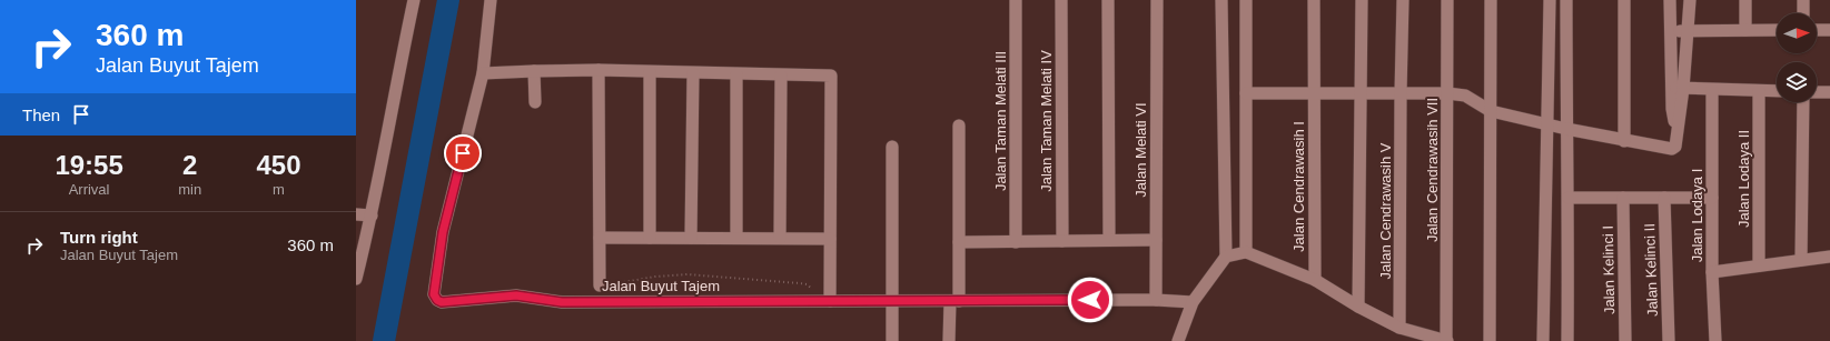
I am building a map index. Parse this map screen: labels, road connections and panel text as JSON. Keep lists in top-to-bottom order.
{
  "streets": {
    "street": [
      "Jalan Taman Melati III",
      "Jalan Taman Melati IV",
      "Jalan Melati VI",
      "Jalan Cendrawasih VII",
      "Jalan Lodaya II",
      "Jalan Cendrawasih I",
      "Jalan Cendrawasih V",
      "Jalan Lodaya I",
      "Jalan Kelinci I",
      "Jalan Kelinci II",
      "Jalan Buyut Tajem"
    ]
  },
  "crossings": [
    ["Jalan Melati VI", "Jalan Buyut Tajem"]
  ],
  "north": "right",
  "page": {
    "turn": ["360 m", "Jalan Buyut Tajem"],
    "then": "Then",
    "eta": [
      "19:55",
      "Arrival",
      "2",
      "min",
      "450",
      "m"
    ],
    "list": [
      {
        "name": "Turn right",
        "note": "Jalan Buyut Tajem",
        "value": "360 m"
      }
    ]
  }
}
